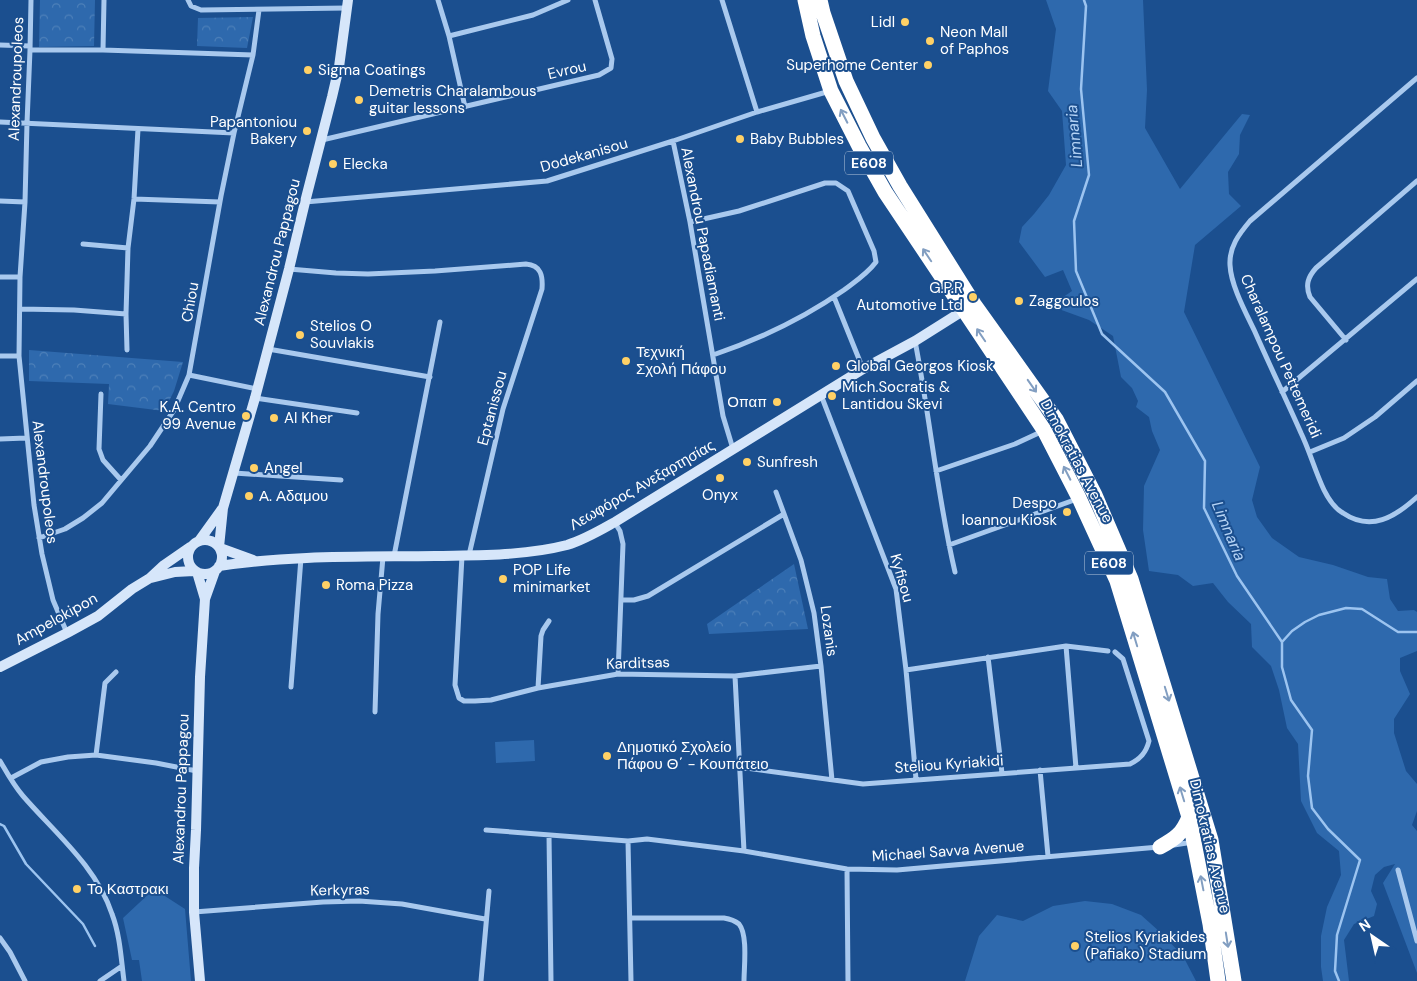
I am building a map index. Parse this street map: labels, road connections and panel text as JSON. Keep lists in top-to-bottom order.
{
  "streets": {
    "highway": ["E608", "Dimokratias Avenue"],
    "street": [
      "Evrou",
      "Alexandroupoleos",
      "Dodekanisou",
      "Alexandrou Papadiamanti",
      "Alexandrou Pappagou",
      "Chiou",
      "Charalampou Pettemeridi",
      "Eptanissou",
      "Λεωφόρος Ανεξαρτησίας",
      "Kyfisou",
      "Ampelokipon",
      "Lozanis",
      "Karditsas",
      "Steliou Kyriakidi",
      "Michael Savva Avenue",
      "Kerkyras"
    ]
  },
  "crossings": [
    ["Evrou", "Alexandrou Pappagou"],
    ["Alexandroupoleos", "Chiou"],
    ["Alexandroupoleos", "Ampelokipon"],
    ["Dodekanisou", "Alexandrou Papadiamanti"],
    ["Dodekanisou", "Alexandrou Pappagou"],
    ["Dodekanisou", "Dimokratias Avenue"],
    ["Alexandrou Papadiamanti", "Λεωφόρος Ανεξαρτησίας"],
    ["Alexandrou Pappagou", "Eptanissou"],
    ["Alexandrou Pappagou", "Λεωφόρος Ανεξαρτησίας"],
    ["Alexandrou Pappagou", "Ampelokipon"],
    ["Alexandrou Pappagou", "Kerkyras"],
    ["Eptanissou", "Λεωφόρος Ανεξαρτησίας"],
    ["Eptanissou", "Karditsas"],
    ["Dimokratias Avenue", "Λεωφόρος Ανεξαρτησίας"],
    ["Dimokratias Avenue", "Michael Savva Avenue"],
    ["Λεωφόρος Ανεξαρτησίας", "Kyfisou"],
    ["Λεωφόρος Ανεξαρτησίας", "Ampelokipon"],
    ["Kyfisou", "Steliou Kyriakidi"],
    ["Lozanis", "Karditsas"],
    ["Lozanis", "Steliou Kyriakidi"]
  ],
  "water": ["Limnaria"],
  "places": [
    "Lidl",
    "Neon Mall of Paphos",
    "Superhome Center",
    "Sigma Coatings",
    "Demetris Charalambous guitar lessons",
    "Papantoniou Bakery",
    "Baby Bubbles",
    "Elecka",
    "G.P.R Automotive Ltd",
    "Zaggoulos",
    "Stelios O Souvlakis",
    "Τεχνική Σχολή Πάφου",
    "Global Georgos Kiosk",
    "Mich.Socratis & Lantidou Skevi",
    "Οπαπ",
    "K.A. Centro 99 Avenue",
    "Al Kher",
    "Sunfresh",
    "Angel",
    "Onyx",
    "Α. Αδαμου",
    "Despo Ioannou Kiosk",
    "POP Life minimarket",
    "Roma Pizza",
    "Δημοτικό Σχολείο Πάφου Θ΄ - Κουπάτειο",
    "Το Καστρακι",
    "Stelios Kyriakides (Pafiako) Stadium"
  ],
  "north": "top left"
}
